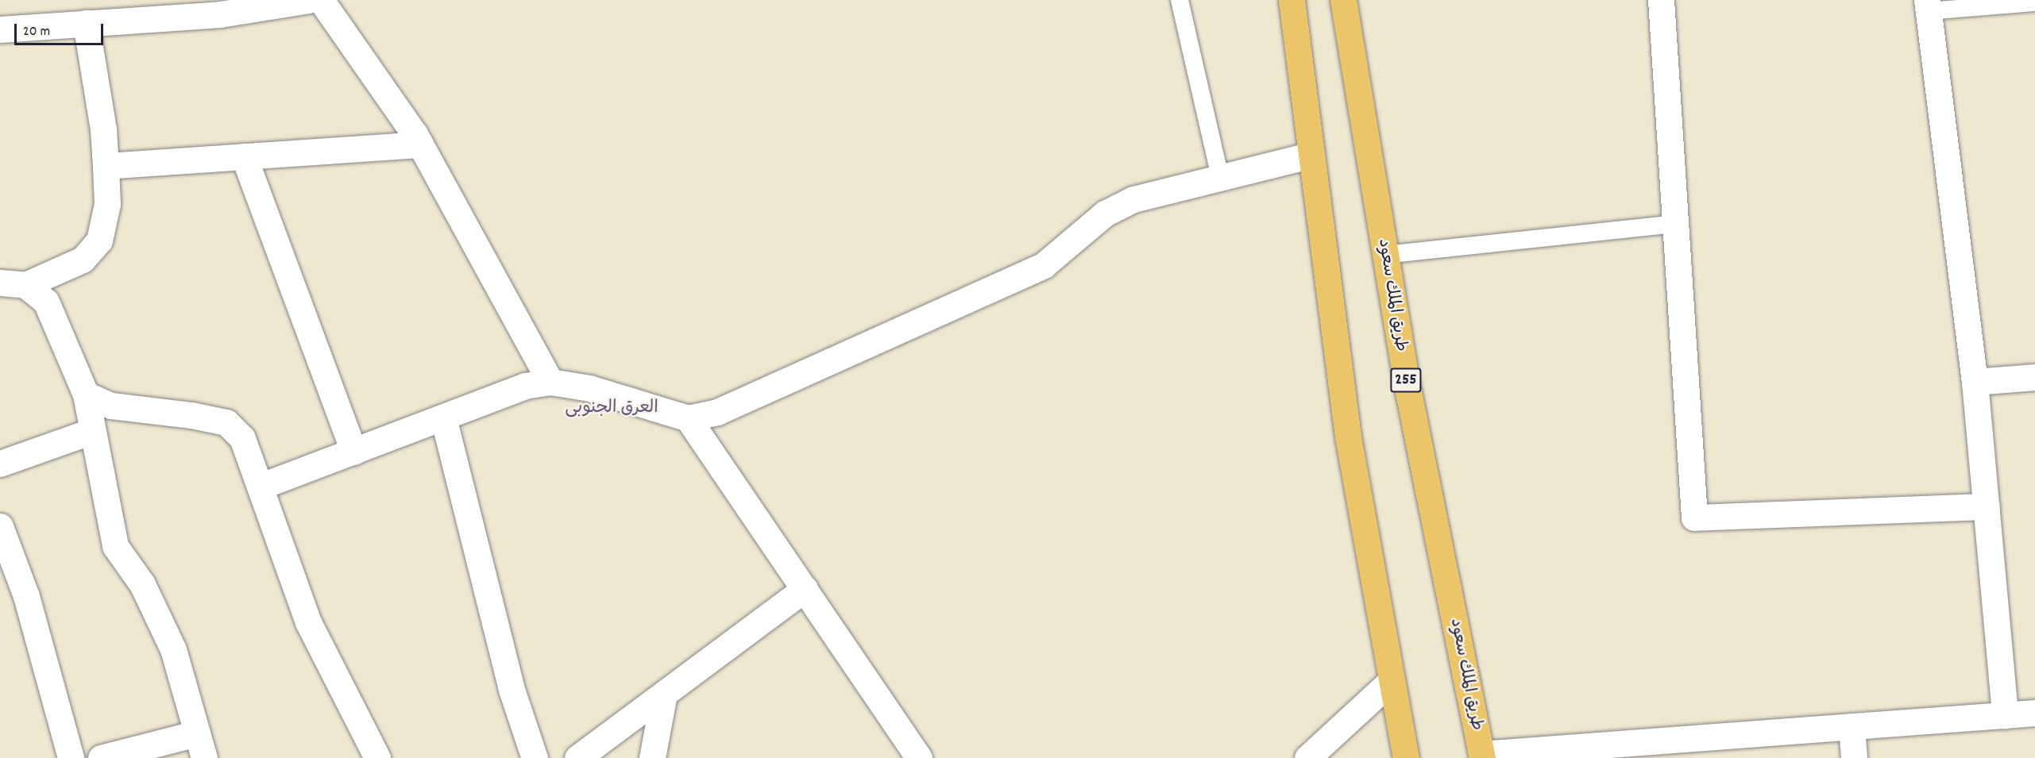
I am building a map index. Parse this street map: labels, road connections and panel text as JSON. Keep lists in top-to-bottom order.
{
  "streets": {
    "highway": ["طريق الملك سعود", "255"]
  },
  "districts": ["العرق الجنوبى"],
  "scale_bar": "20 m"
}
